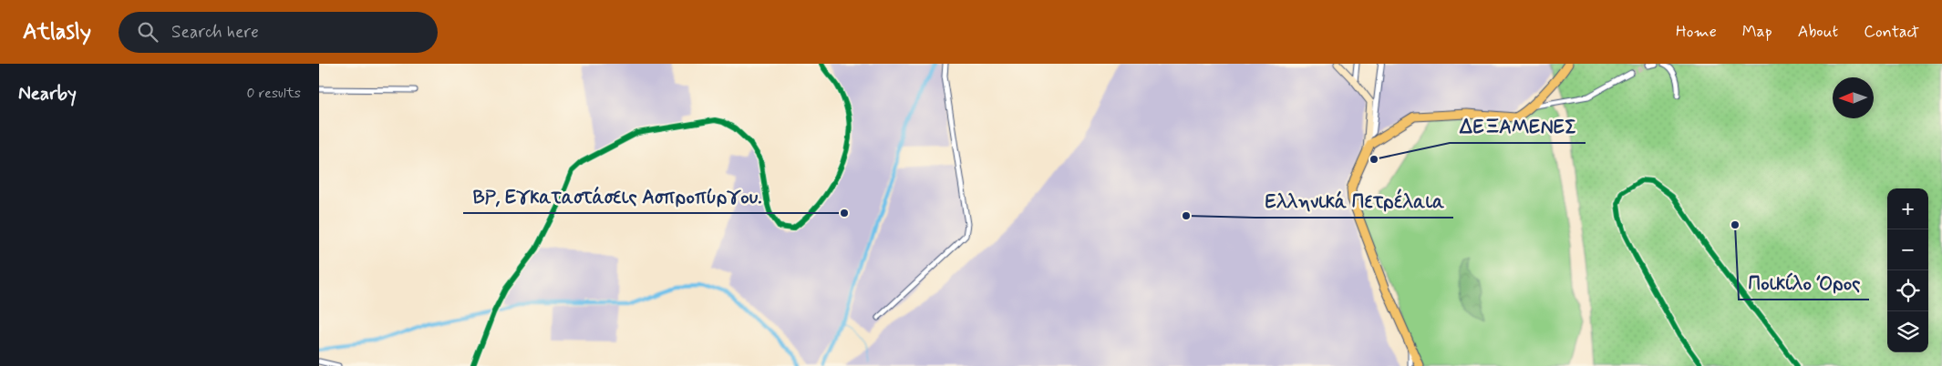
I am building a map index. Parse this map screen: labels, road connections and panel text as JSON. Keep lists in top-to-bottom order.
{
  "places": [
    "ΔΕΞΑΜΕΝΕΣ",
    "BP, Εγκαταστάσεις Ασπροπύργου.",
    "Ελληνικά Πετρέλαια",
    "Ποικίλο Όρος"
  ],
  "north": "left",
  "page": {
    "header": "Atlasly",
    "search": "Search here",
    "nav": [
      "Home",
      "Map",
      "About",
      "Contact"
    ],
    "heading": ["Nearby", "0 results"],
    "map_buttons": ["+", "−"]
  }
}
